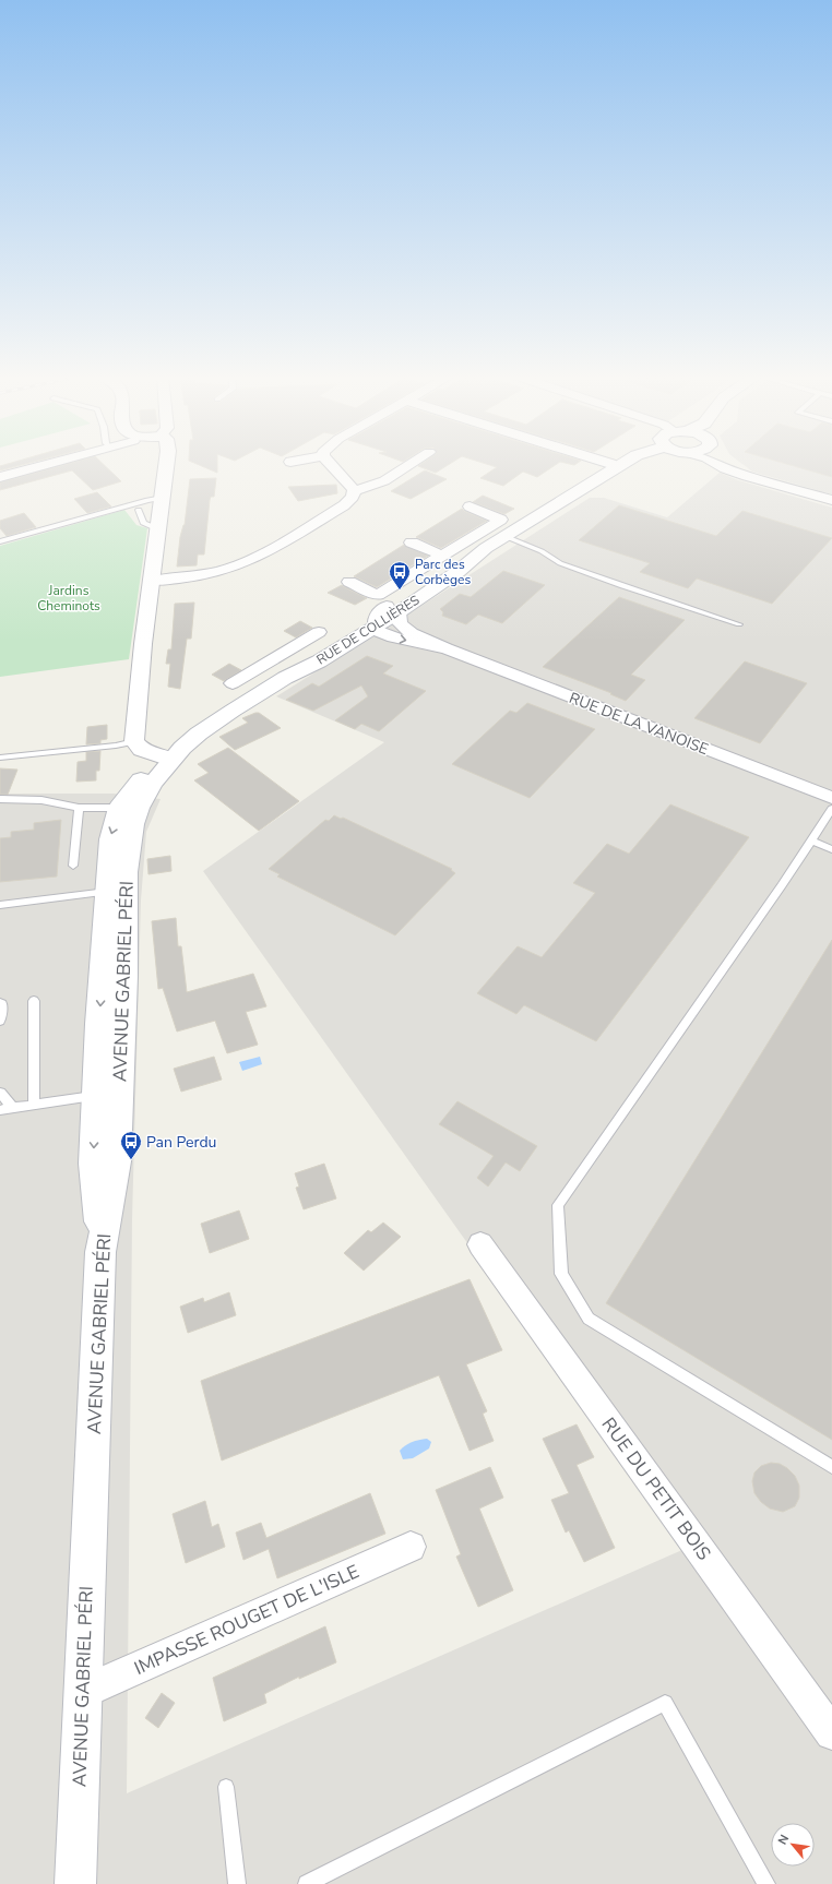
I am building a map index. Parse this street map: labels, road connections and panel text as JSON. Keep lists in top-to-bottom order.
{
  "streets": {
    "main road": ["RUE DE COLLIÈRES", "AVENUE GABRIEL PÉRI"],
    "street": ["RUE DE LA VANOISE", "RUE DU PETIT BOIS", "IMPASSE ROUGET DE L'ISLE"]
  },
  "crossings": [
    ["RUE DE COLLIÈRES", "RUE DE LA VANOISE"],
    ["AVENUE GABRIEL PÉRI", "IMPASSE ROUGET DE L'ISLE"]
  ],
  "parks": ["Jardins Cheminots"],
  "places": {
    "bus stop": ["Parc des Corbèges", "Pan Perdu"]
  },
  "north": "top left"
}
